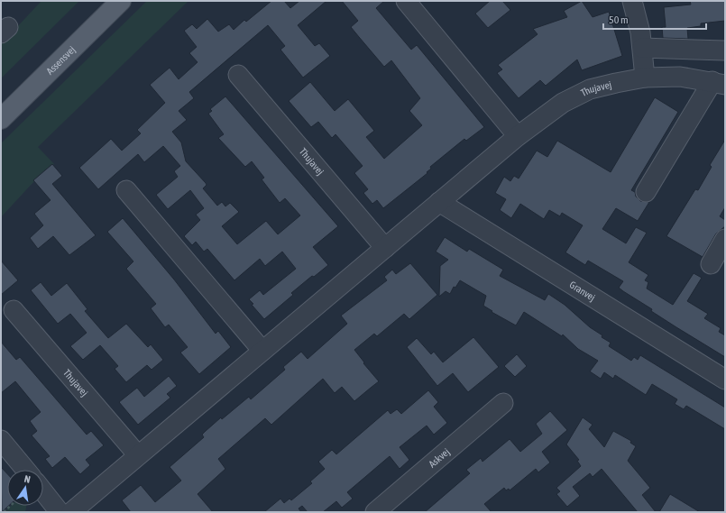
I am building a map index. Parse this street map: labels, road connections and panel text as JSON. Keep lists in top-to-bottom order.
{
  "streets": {
    "main road": ["Assensvej"],
    "street": ["Thujavej", "Granvej", "Askvej"]
  },
  "crossings": [
    ["Thujavej", "Granvej"]
  ],
  "scale_bar": "50 m",
  "north": "top"
}
